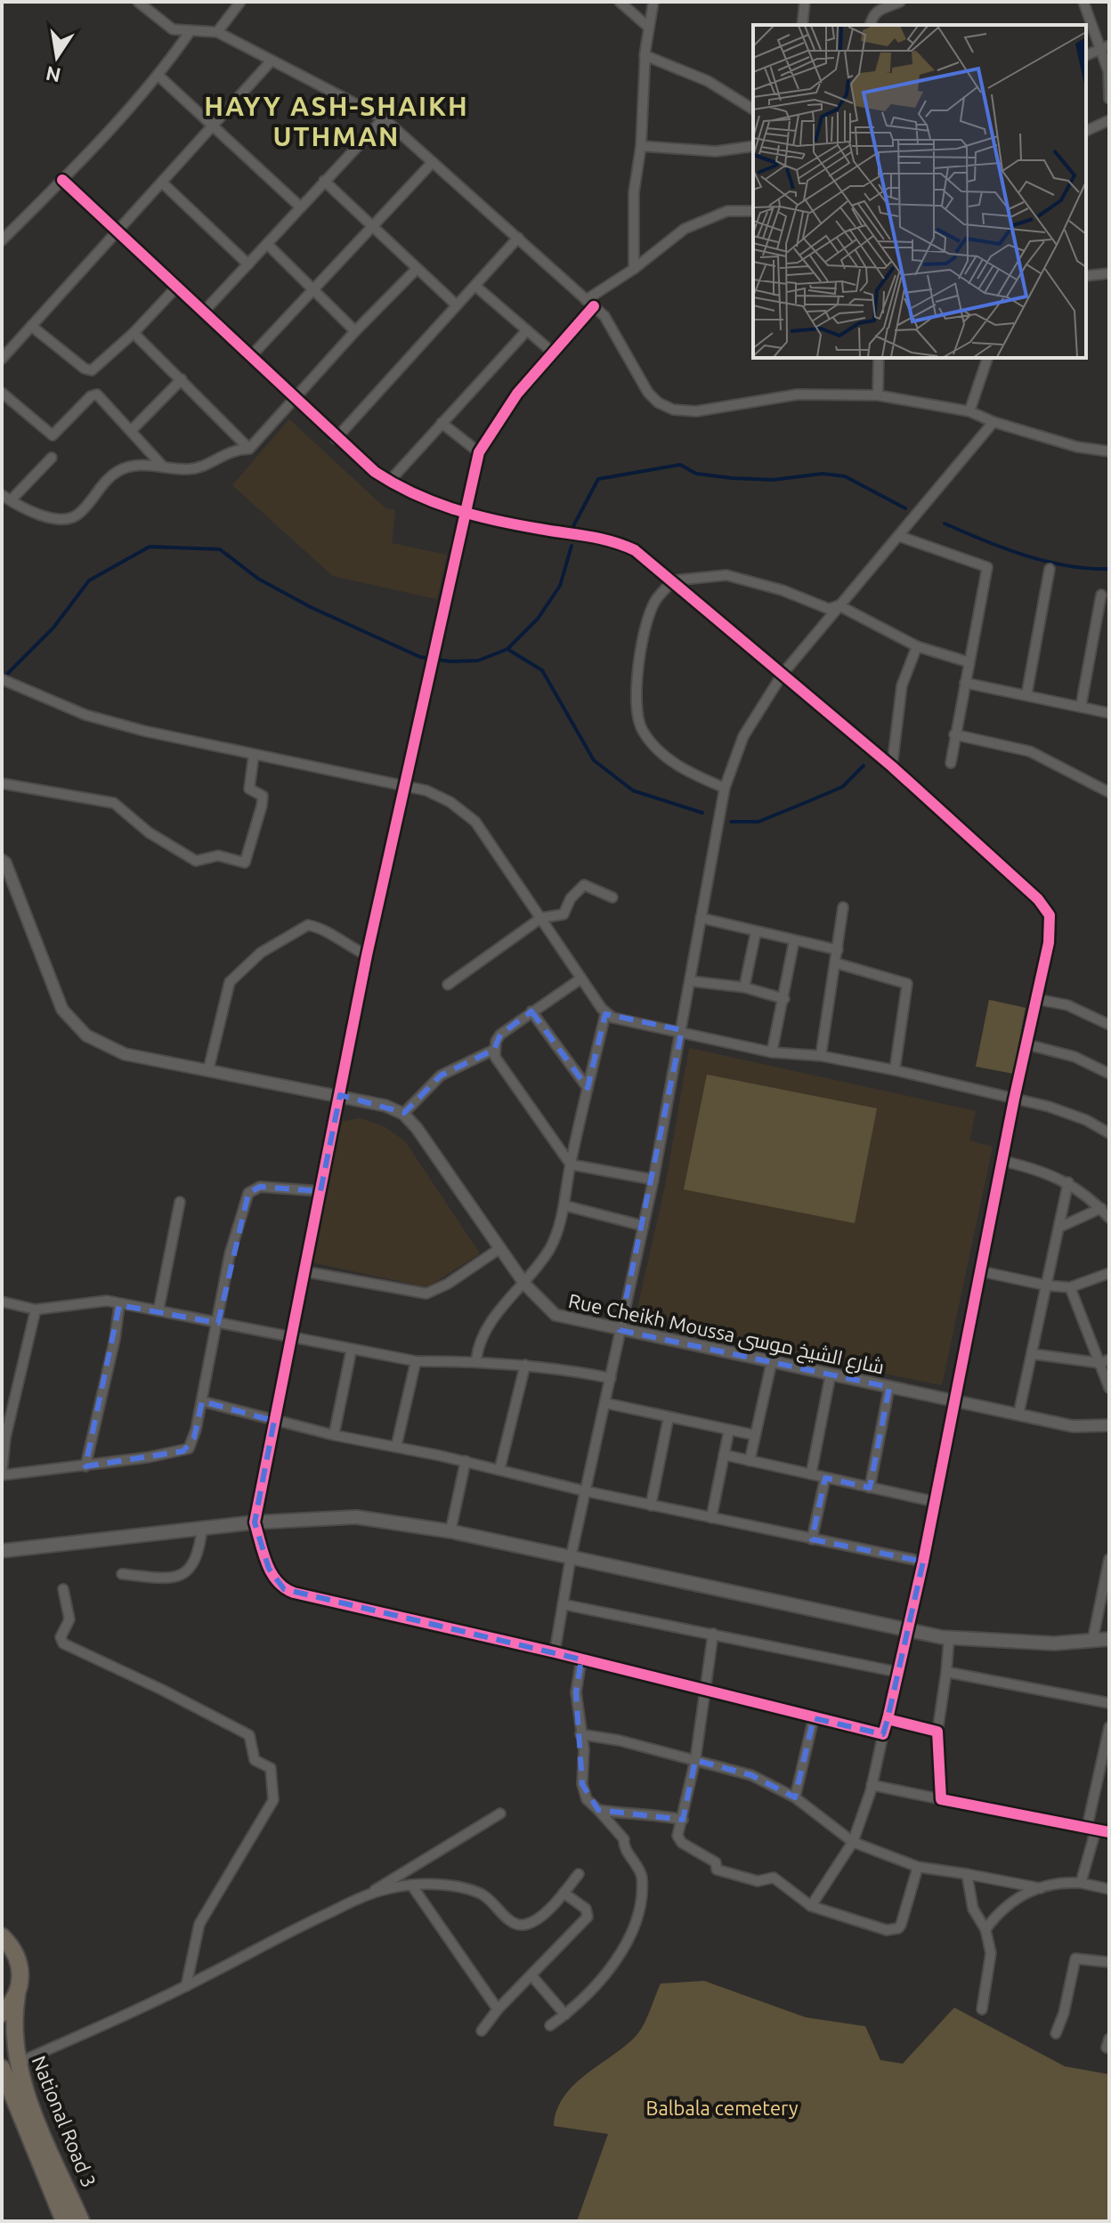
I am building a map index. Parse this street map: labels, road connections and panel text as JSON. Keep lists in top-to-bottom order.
{
  "streets": {
    "highway": ["National Road 3"],
    "street": ["Rue Cheikh Moussa شارع الشيخ موسى"]
  },
  "districts": ["HAYY ASH-SHAIKH UTHMAN"],
  "parks": ["Balbala cemetery"],
  "north": "bottom"
}
